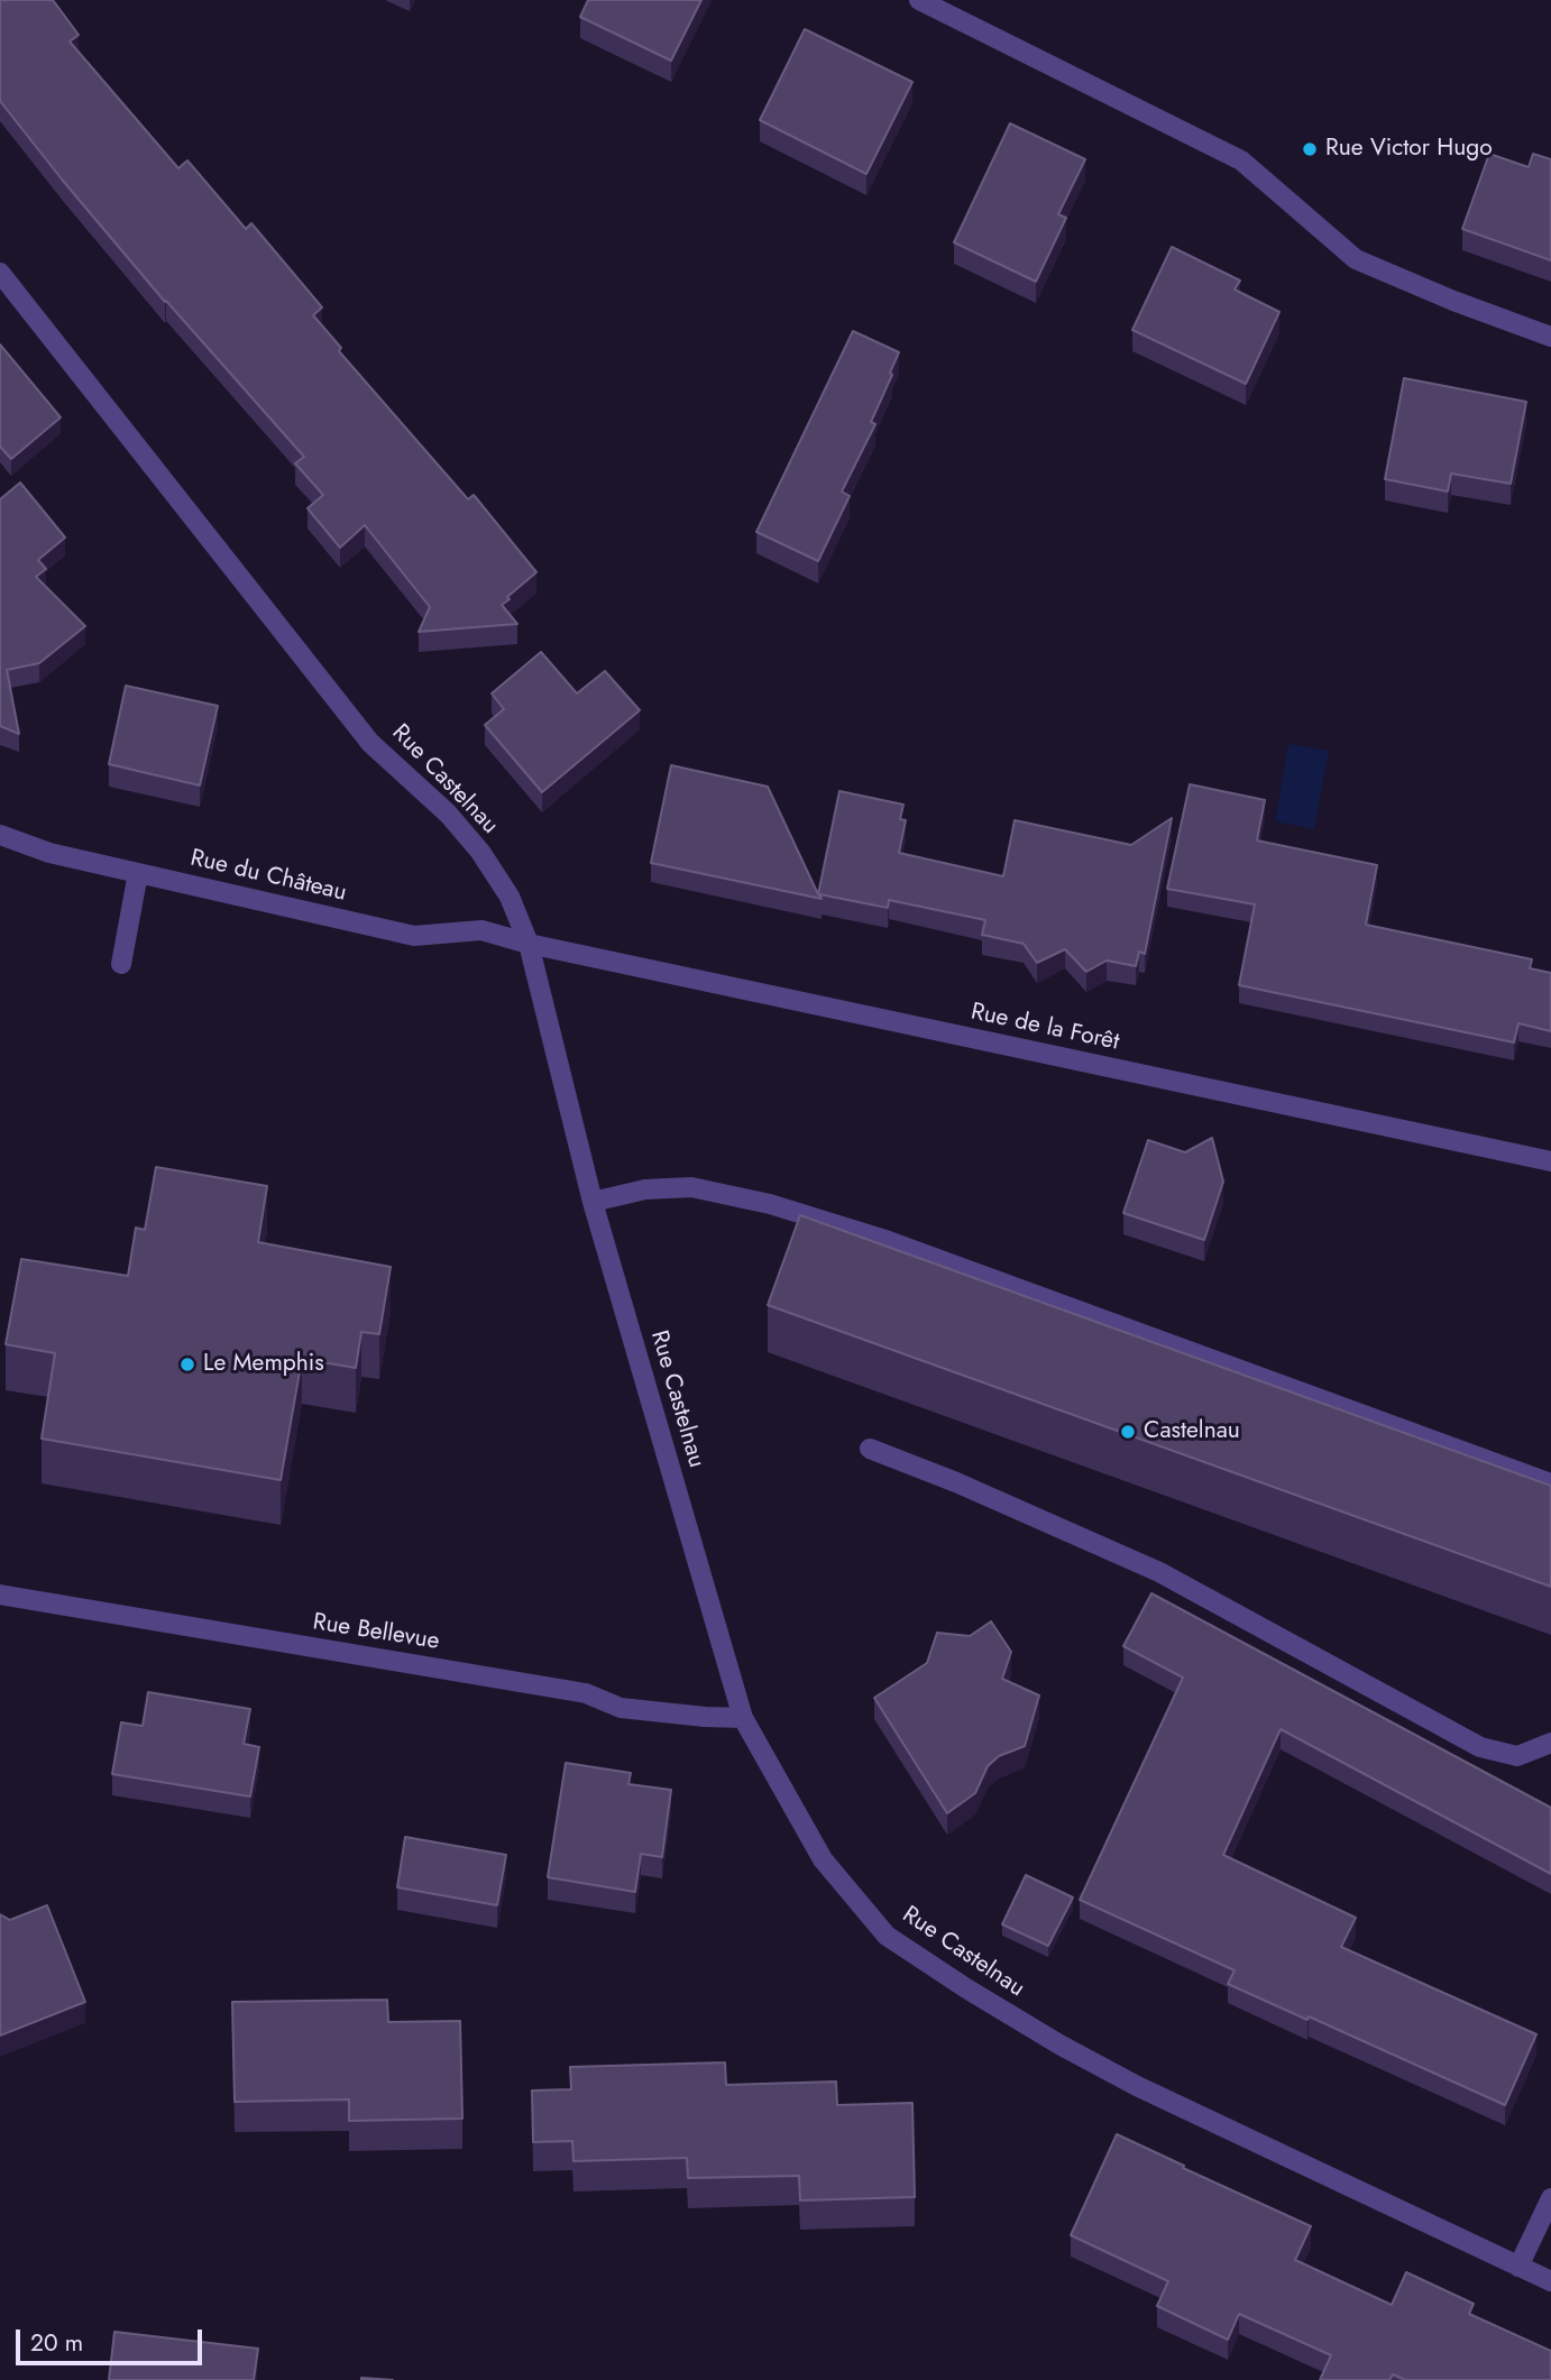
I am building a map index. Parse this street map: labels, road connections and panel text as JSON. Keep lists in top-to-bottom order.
{
  "streets": {
    "street": [
      "Rue Castelnau",
      "Rue du Château",
      "Rue de la Forêt",
      "Rue Bellevue"
    ]
  },
  "crossings": [
    ["Rue Castelnau", "Rue du Château"],
    ["Rue Castelnau", "Rue de la Forêt"],
    ["Rue Castelnau", "Rue Bellevue"],
    ["Rue du Château", "Rue de la Forêt"]
  ],
  "places": ["Rue Victor Hugo", "Le Memphis", "Castelnau"],
  "scale_bar": "20 m"
}
